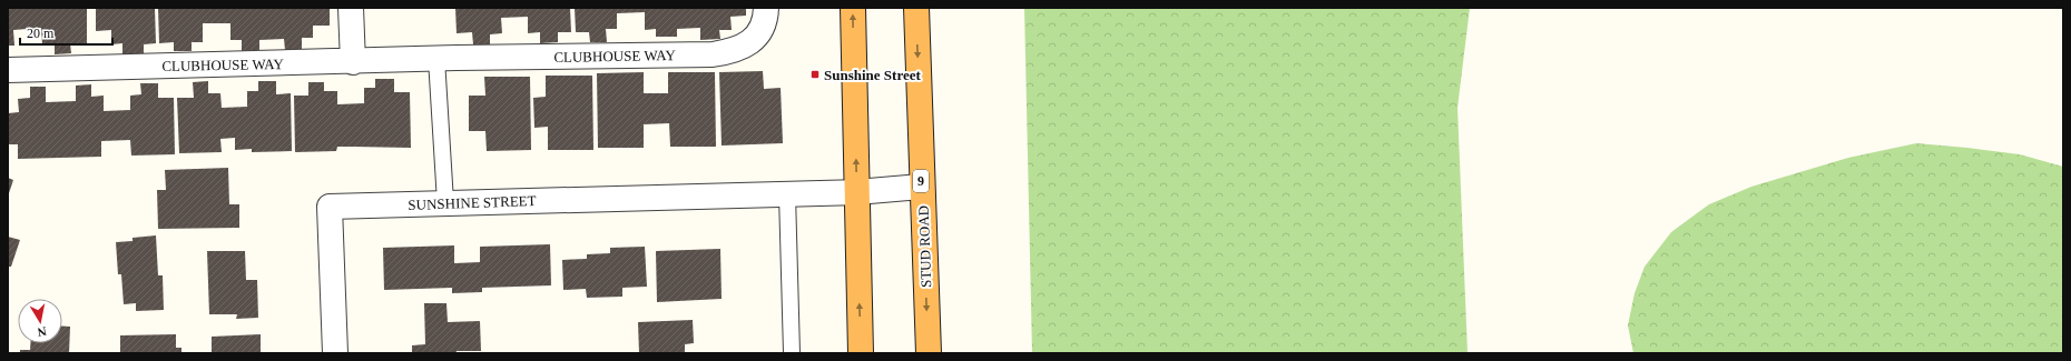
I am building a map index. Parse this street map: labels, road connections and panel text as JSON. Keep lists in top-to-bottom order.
{
  "streets": {
    "highway": ["9", "STUD ROAD"],
    "street": ["CLUBHOUSE WAY", "SUNSHINE STREET"]
  },
  "crossings": [
    ["SUNSHINE STREET", "STUD ROAD"]
  ],
  "places": {
    "transit": ["Sunshine Street"]
  },
  "scale_bar": "20 m",
  "north": "bottom"
}
